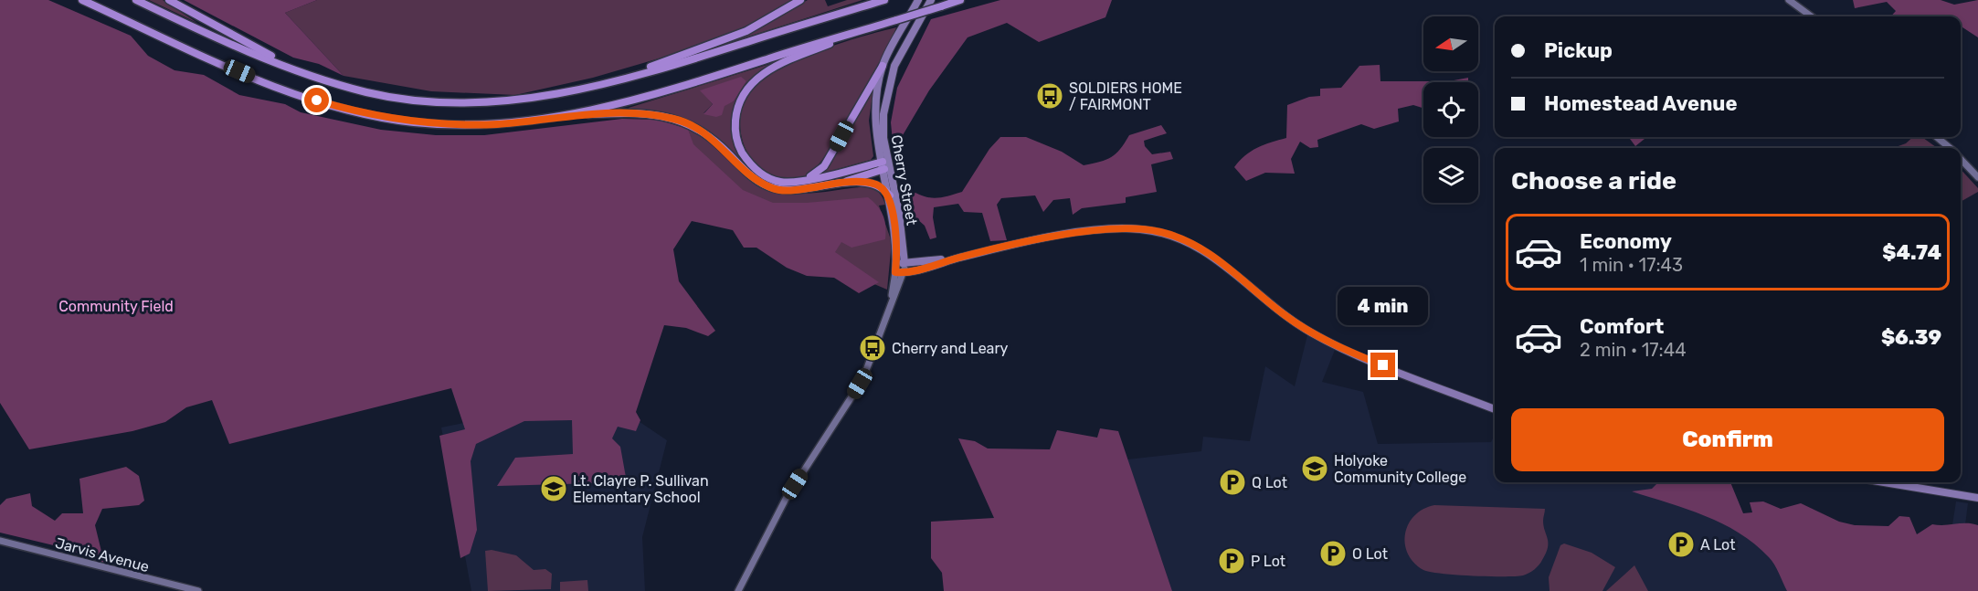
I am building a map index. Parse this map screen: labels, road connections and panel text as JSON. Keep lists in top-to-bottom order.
{
  "streets": {
    "main road": ["Cherry Street"],
    "street": ["Jarvis Avenue"]
  },
  "parks": ["Community Field"],
  "places": {
    "bus stop": ["SOLDIERS HOME / FAIRMONT", "Cherry and Leary"],
    "school or university": ["Holyoke Community College", "Lt. Clayre P. Sullivan Elementary School"],
    "parking": [
      "Q Lot",
      "A Lot",
      "O Lot",
      "P Lot"
    ]
  },
  "north": "left",
  "page": {
    "banner": ["Pickup", "Homestead Avenue"],
    "heading": "Choose a ride",
    "list": [
      {
        "name": "Economy",
        "note": "1 min · 17:43",
        "value": "$4.74"
      },
      {
        "name": "Comfort",
        "note": "2 min · 17:44",
        "value": "$6.39"
      }
    ],
    "bubble": "4 min",
    "buttons": "Confirm"
  }
}
